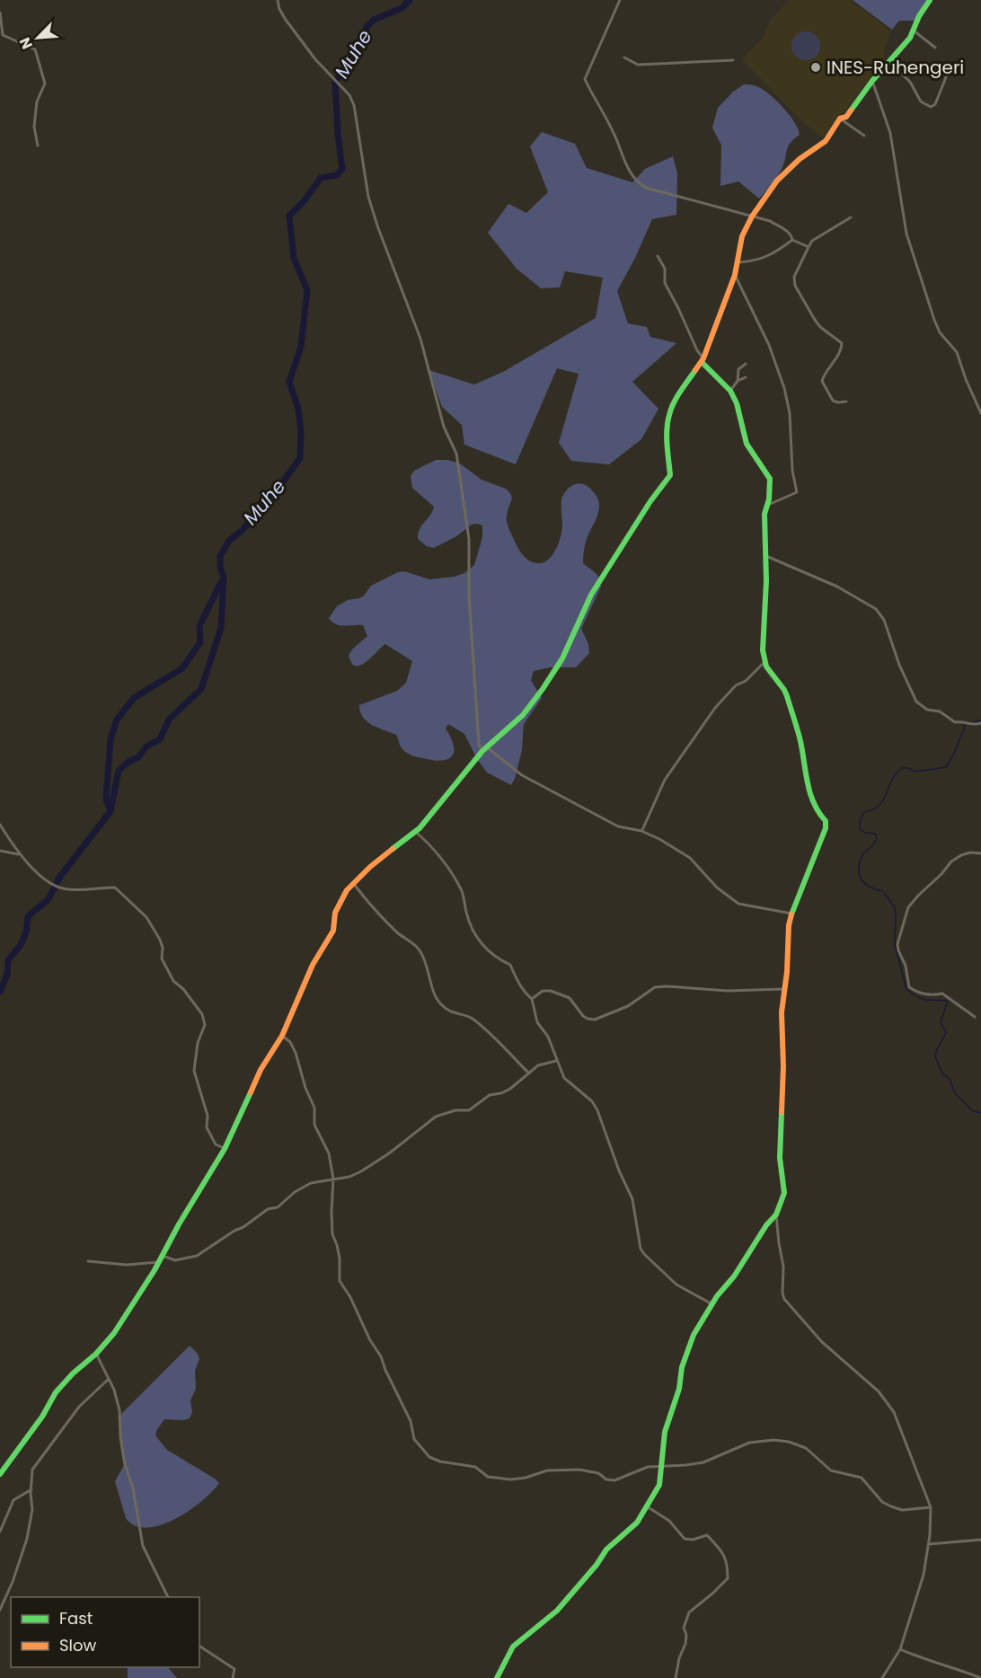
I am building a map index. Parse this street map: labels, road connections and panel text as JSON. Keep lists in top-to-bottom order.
{
  "water": ["Muhe"],
  "places": ["INES-Ruhengeri"],
  "legend": ["Fast", "Slow"],
  "north": "bottom left"
}
